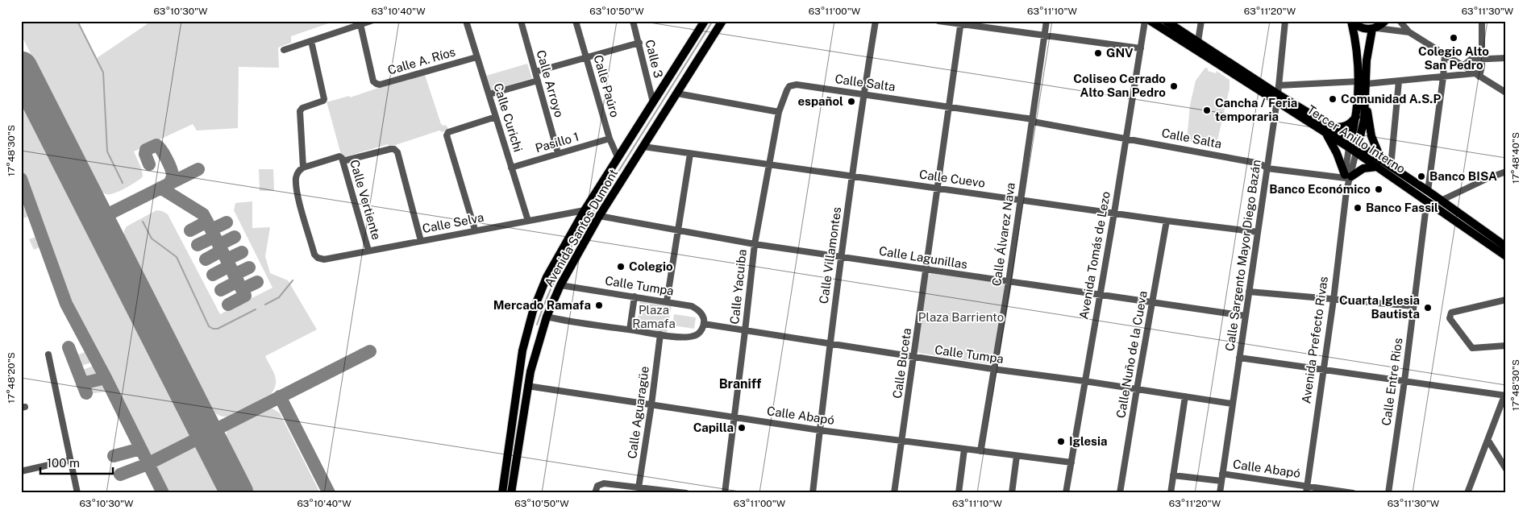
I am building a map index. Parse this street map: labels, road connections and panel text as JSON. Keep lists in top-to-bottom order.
{
  "streets": {
    "main road": ["Tercer Anillo Interno", "Avenida Santos Dumont", "Avenida Prefecto Rivas"],
    "street": [
      "Calle 3",
      "Calle A. Ríos",
      "Calle Salta",
      "Calle Arroyo",
      "Calle Paúro",
      "Calle Curichi",
      "Pasillo 1",
      "Calle Cuevo",
      "Calle Vertiente",
      "Calle Selva",
      "Calle Álvarez Nava",
      "Calle Villamontes",
      "Avenida Tomás de Lezo",
      "Calle Sargento Mayor Diego Bazán",
      "Calle Lagunillas",
      "Calle Tumpa",
      "Calle Yacuiba",
      "Calle Nuño de la Cueva",
      "Calle Buceta",
      "Calle Entre Rios",
      "Calle Aguaragüe",
      "Calle Abapó"
    ]
  },
  "crossings": [
    ["Calle 3", "Avenida Santos Dumont"],
    ["Calle A. Ríos", "Calle Curichi"],
    ["Calle Salta", "Calle Álvarez Nava"],
    ["Calle Salta", "Calle Villamontes"],
    ["Calle Salta", "Avenida Tomás de Lezo"],
    ["Calle Salta", "Calle Sargento Mayor Diego Bazán"],
    ["Calle Salta", "Calle Yacuiba"],
    ["Calle Salta", "Avenida Prefecto Rivas"],
    ["Calle Salta", "Calle Buceta"],
    ["Calle Arroyo", "Pasillo 1"],
    ["Calle Paúro", "Pasillo 1"],
    ["Calle Paúro", "Avenida Santos Dumont"],
    ["Calle Curichi", "Pasillo 1"],
    ["Calle Curichi", "Calle Selva"],
    ["Tercer Anillo Interno", "Calle Sargento Mayor Diego Bazán"],
    ["Tercer Anillo Interno", "Avenida Prefecto Rivas"],
    ["Tercer Anillo Interno", "Calle Entre Rios"],
    ["Calle Cuevo", "Avenida Santos Dumont"],
    ["Calle Cuevo", "Calle Álvarez Nava"],
    ["Calle Cuevo", "Calle Villamontes"],
    ["Calle Cuevo", "Avenida Tomás de Lezo"],
    ["Calle Cuevo", "Calle Sargento Mayor Diego Bazán"],
    ["Calle Cuevo", "Calle Yacuiba"],
    ["Calle Cuevo", "Calle Nuño de la Cueva"],
    ["Calle Cuevo", "Calle Buceta"],
    ["Calle Vertiente", "Calle Selva"],
    ["Calle Selva", "Avenida Santos Dumont"],
    ["Avenida Santos Dumont", "Calle Lagunillas"],
    ["Avenida Santos Dumont", "Calle Tumpa"],
    ["Avenida Santos Dumont", "Calle Abapó"],
    ["Calle Álvarez Nava", "Calle Lagunillas"],
    ["Calle Álvarez Nava", "Calle Tumpa"],
    ["Calle Álvarez Nava", "Calle Abapó"],
    ["Calle Villamontes", "Calle Lagunillas"],
    ["Calle Villamontes", "Calle Tumpa"],
    ["Calle Villamontes", "Calle Abapó"],
    ["Avenida Tomás de Lezo", "Calle Lagunillas"],
    ["Avenida Tomás de Lezo", "Calle Tumpa"],
    ["Avenida Tomás de Lezo", "Calle Abapó"],
    ["Calle Sargento Mayor Diego Bazán", "Calle Lagunillas"],
    ["Calle Sargento Mayor Diego Bazán", "Calle Tumpa"],
    ["Calle Sargento Mayor Diego Bazán", "Calle Abapó"],
    ["Calle Lagunillas", "Calle Yacuiba"],
    ["Calle Lagunillas", "Calle Nuño de la Cueva"],
    ["Calle Lagunillas", "Calle Buceta"],
    ["Calle Tumpa", "Calle Yacuiba"],
    ["Calle Tumpa", "Calle Nuño de la Cueva"],
    ["Calle Tumpa", "Calle Buceta"],
    ["Calle Yacuiba", "Calle Abapó"],
    ["Avenida Prefecto Rivas", "Calle Abapó"],
    ["Calle Buceta", "Calle Abapó"],
    ["Calle Aguaragüe", "Calle Abapó"]
  ],
  "districts": ["Braniff"],
  "parks": ["Plaza Ramafa", "Plaza Barriento"],
  "places": [
    "Colegio Alto San Pedro",
    "GNV",
    "Coliseo Cerrado Alto San Pedro",
    "Comunidad A.S.P",
    "español",
    "Cancha / Feria temporaria",
    "Banco BISA",
    "Banco Económico",
    "Banco Fassil",
    "Colegio",
    "Mercado Ramafa",
    "Cuarta Iglesia Bautista",
    "Capilla",
    "Iglesia"
  ],
  "scale_bar": "100 m",
  "coordinates": [
    "63°10'30\"W",
    "63°10'40\"W",
    "63°10'50\"W",
    "63°11'00\"W",
    "63°11'10\"W",
    "63°11'20\"W",
    "63°11'30\"W",
    "17°48'30\"S",
    "17°48'40\"S",
    "17°48'20\"S"
  ]
}
